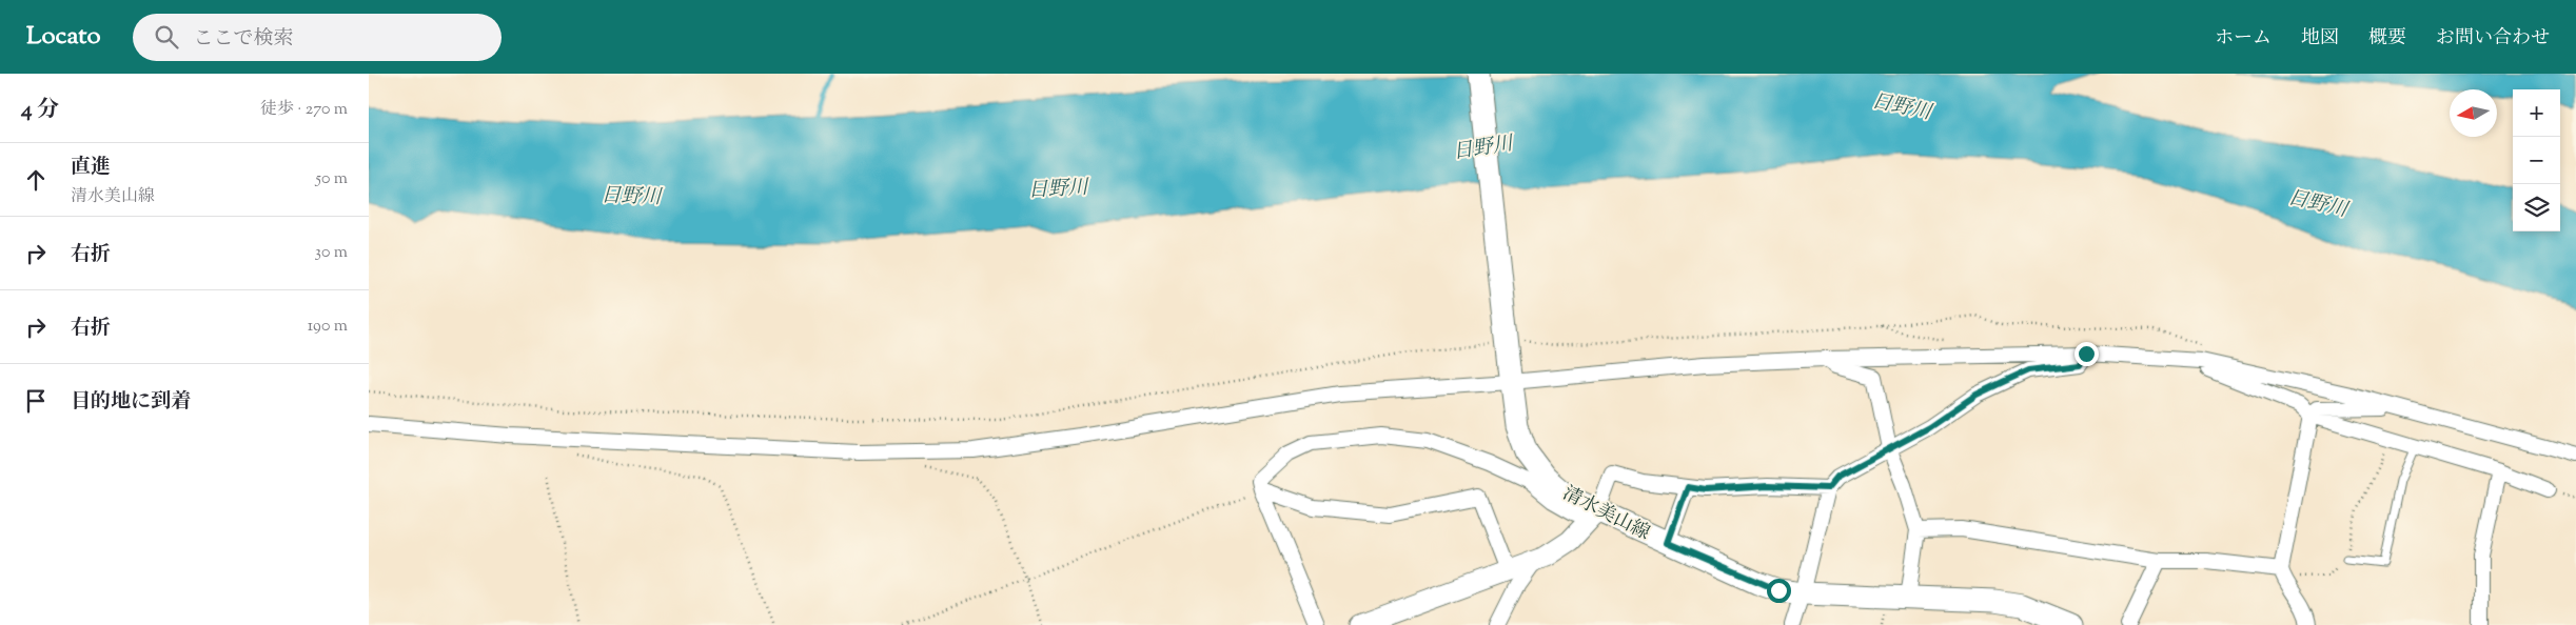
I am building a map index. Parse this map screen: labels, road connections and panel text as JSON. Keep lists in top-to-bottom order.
{
  "streets": {
    "main road": ["清水美山線"]
  },
  "water": ["日野川"],
  "north": "left",
  "page": {
    "header": "Locato",
    "search": "ここで検索",
    "nav": [
      "ホーム",
      "地図",
      "概要",
      "お問い合わせ"
    ],
    "heading": ["4 分", "徒歩 · 270 m"],
    "map_buttons": ["+", "−"],
    "list": [
      ["直進", "清水美山線", "50 m"],
      ["右折", "30 m"],
      ["右折", "190 m"],
      "目的地に到着"
    ]
  }
}
